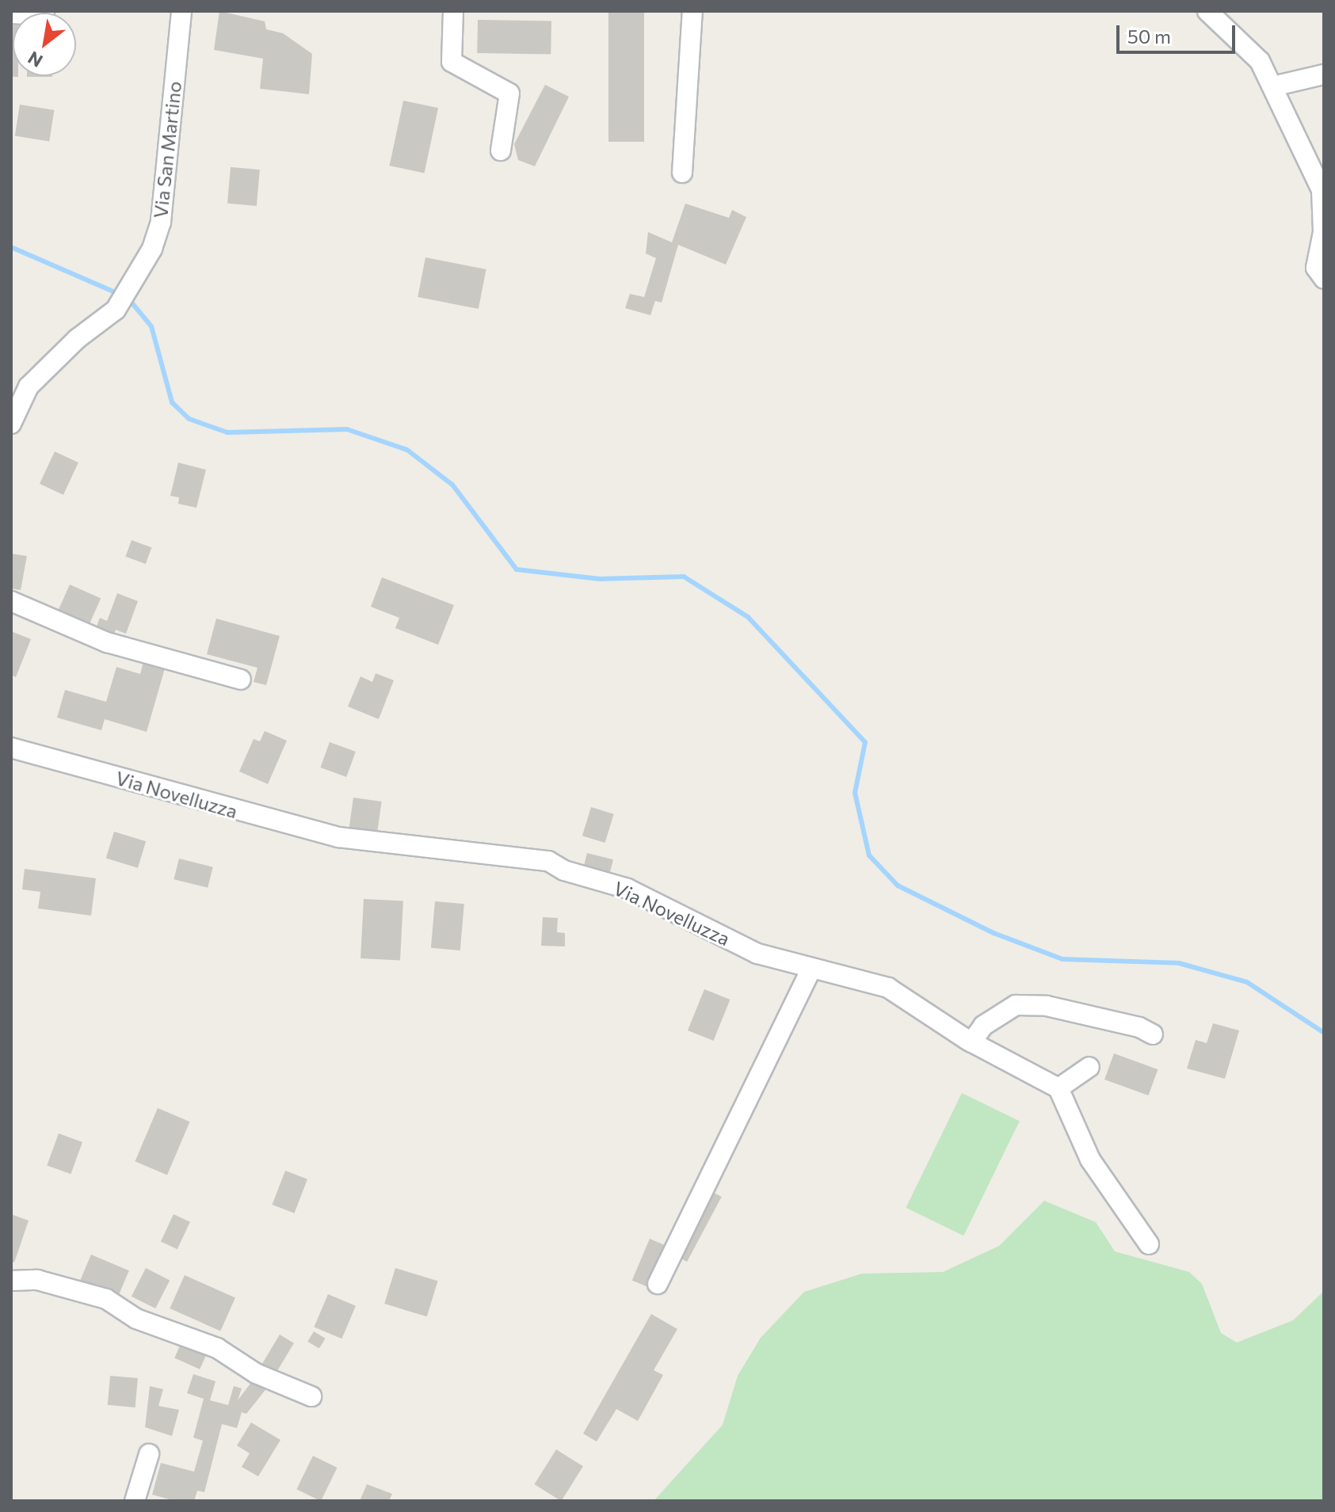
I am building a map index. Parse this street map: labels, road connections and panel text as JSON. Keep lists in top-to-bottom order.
{
  "streets": {
    "street": ["Via San Martino", "Via Novelluzza"]
  },
  "scale_bar": "50 m",
  "north": "bottom left"
}
